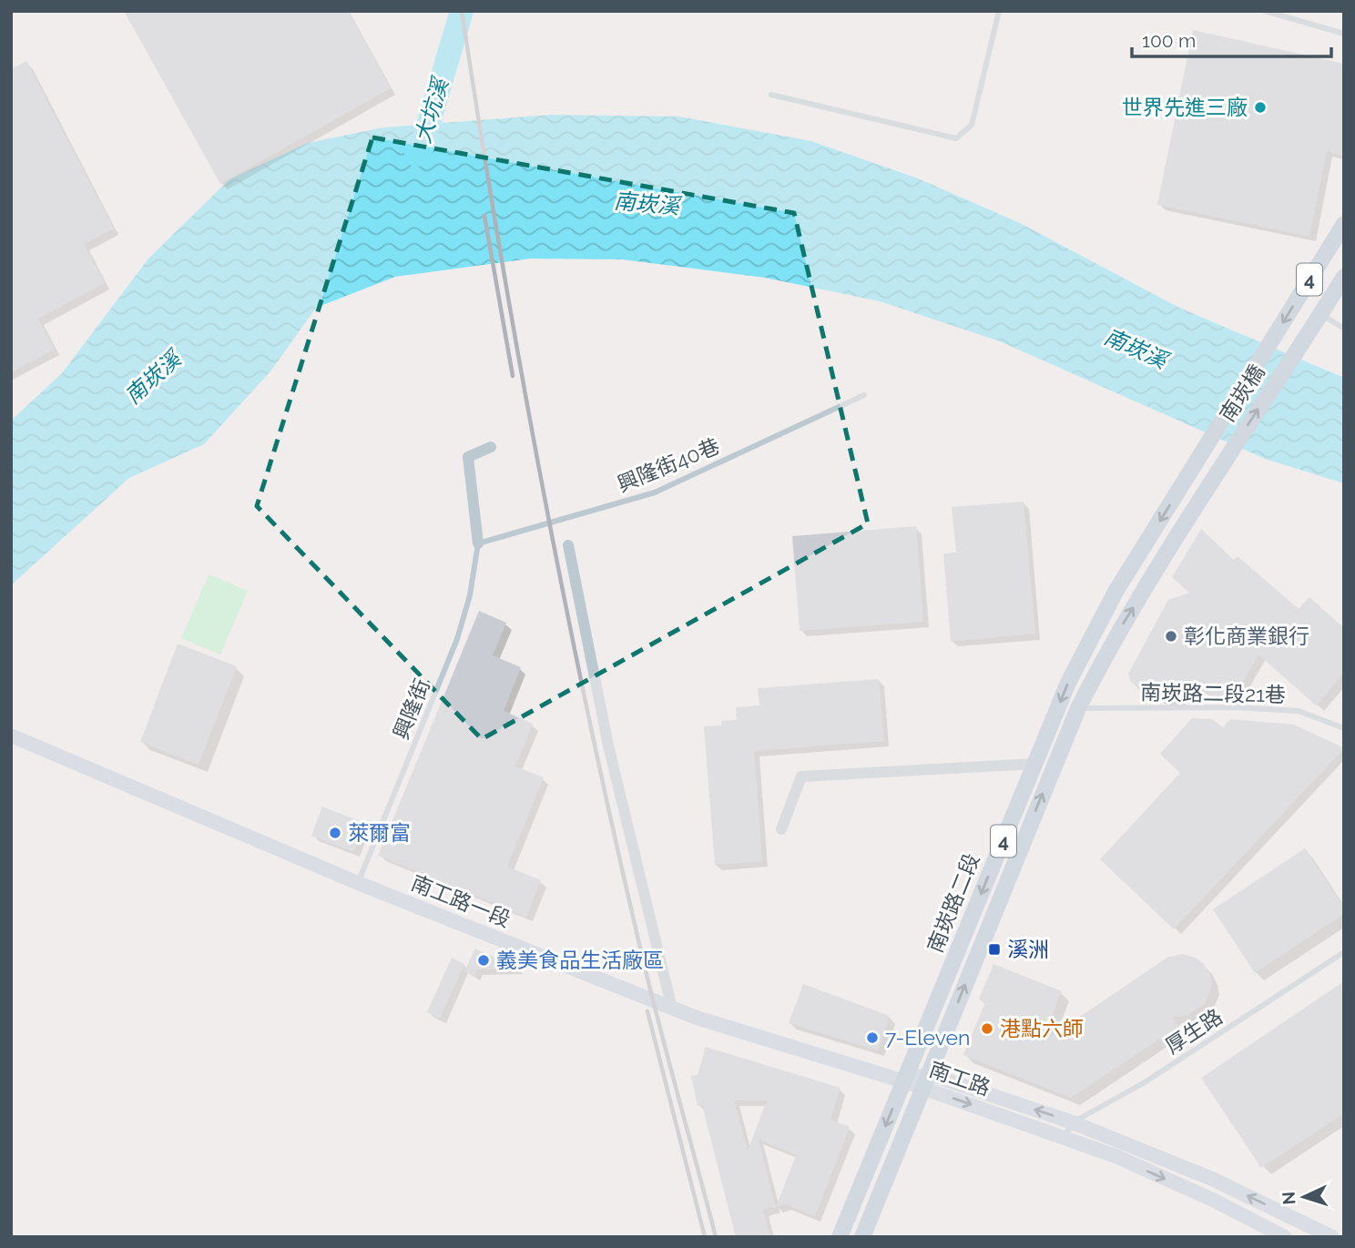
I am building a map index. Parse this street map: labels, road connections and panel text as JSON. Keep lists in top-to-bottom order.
{
  "streets": {
    "main road": ["4", "南崁橋", "南崁路二段"],
    "street": ["南工路一段", "南工路"],
    "lane": [
      "興隆街40巷",
      "南崁路二段21巷",
      "興隆街",
      "厚生路"
    ]
  },
  "crossings": [
    ["4", "南崁橋"],
    ["南崁橋", "南崁路二段"],
    ["興隆街40巷", "興隆街"],
    ["南崁路二段21巷", "南崁路二段"],
    ["興隆街", "南工路一段"],
    ["南工路一段", "南崁路二段"],
    ["南工路一段", "南工路"],
    ["南崁路二段", "南工路"],
    ["厚生路", "南工路"]
  ],
  "water": ["大坑溪", "南崁溪"],
  "places": {
    "other": [
      "世界先進三廠",
      "彰化商業銀行",
      "萊爾富",
      "義美食品生活廠區",
      "港點六師",
      "7-Eleven"
    ],
    "transit": ["溪洲"]
  },
  "scale_bar": "100 m",
  "north": "left"
}
